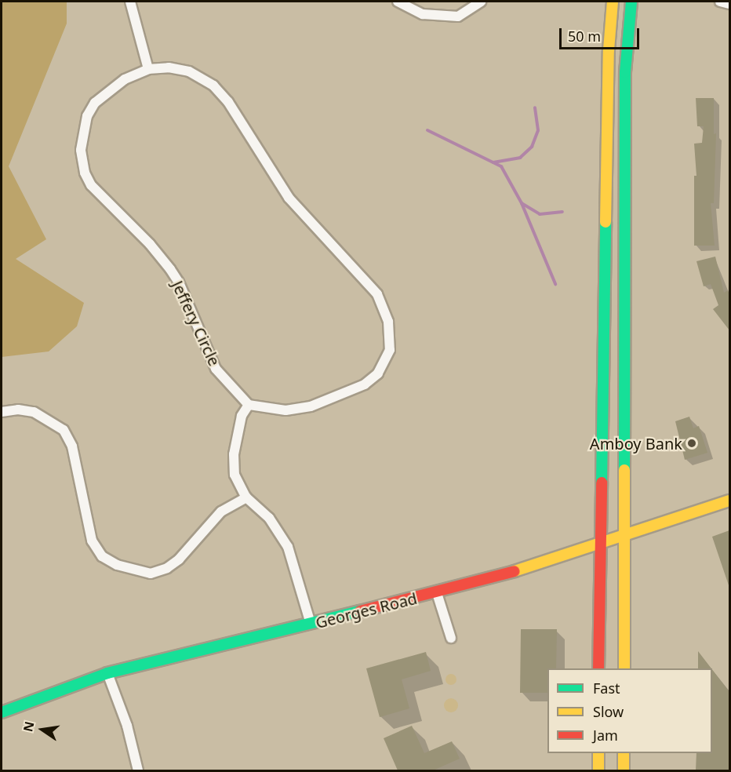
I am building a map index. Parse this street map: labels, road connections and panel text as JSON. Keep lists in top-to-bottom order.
{
  "streets": {
    "main road": ["Georges Road"],
    "street": ["Jeffery Circle"]
  },
  "places": ["Amboy Bank"],
  "legend": ["Fast", "Slow", "Jam"],
  "scale_bar": "50 m",
  "north": "left"
}
